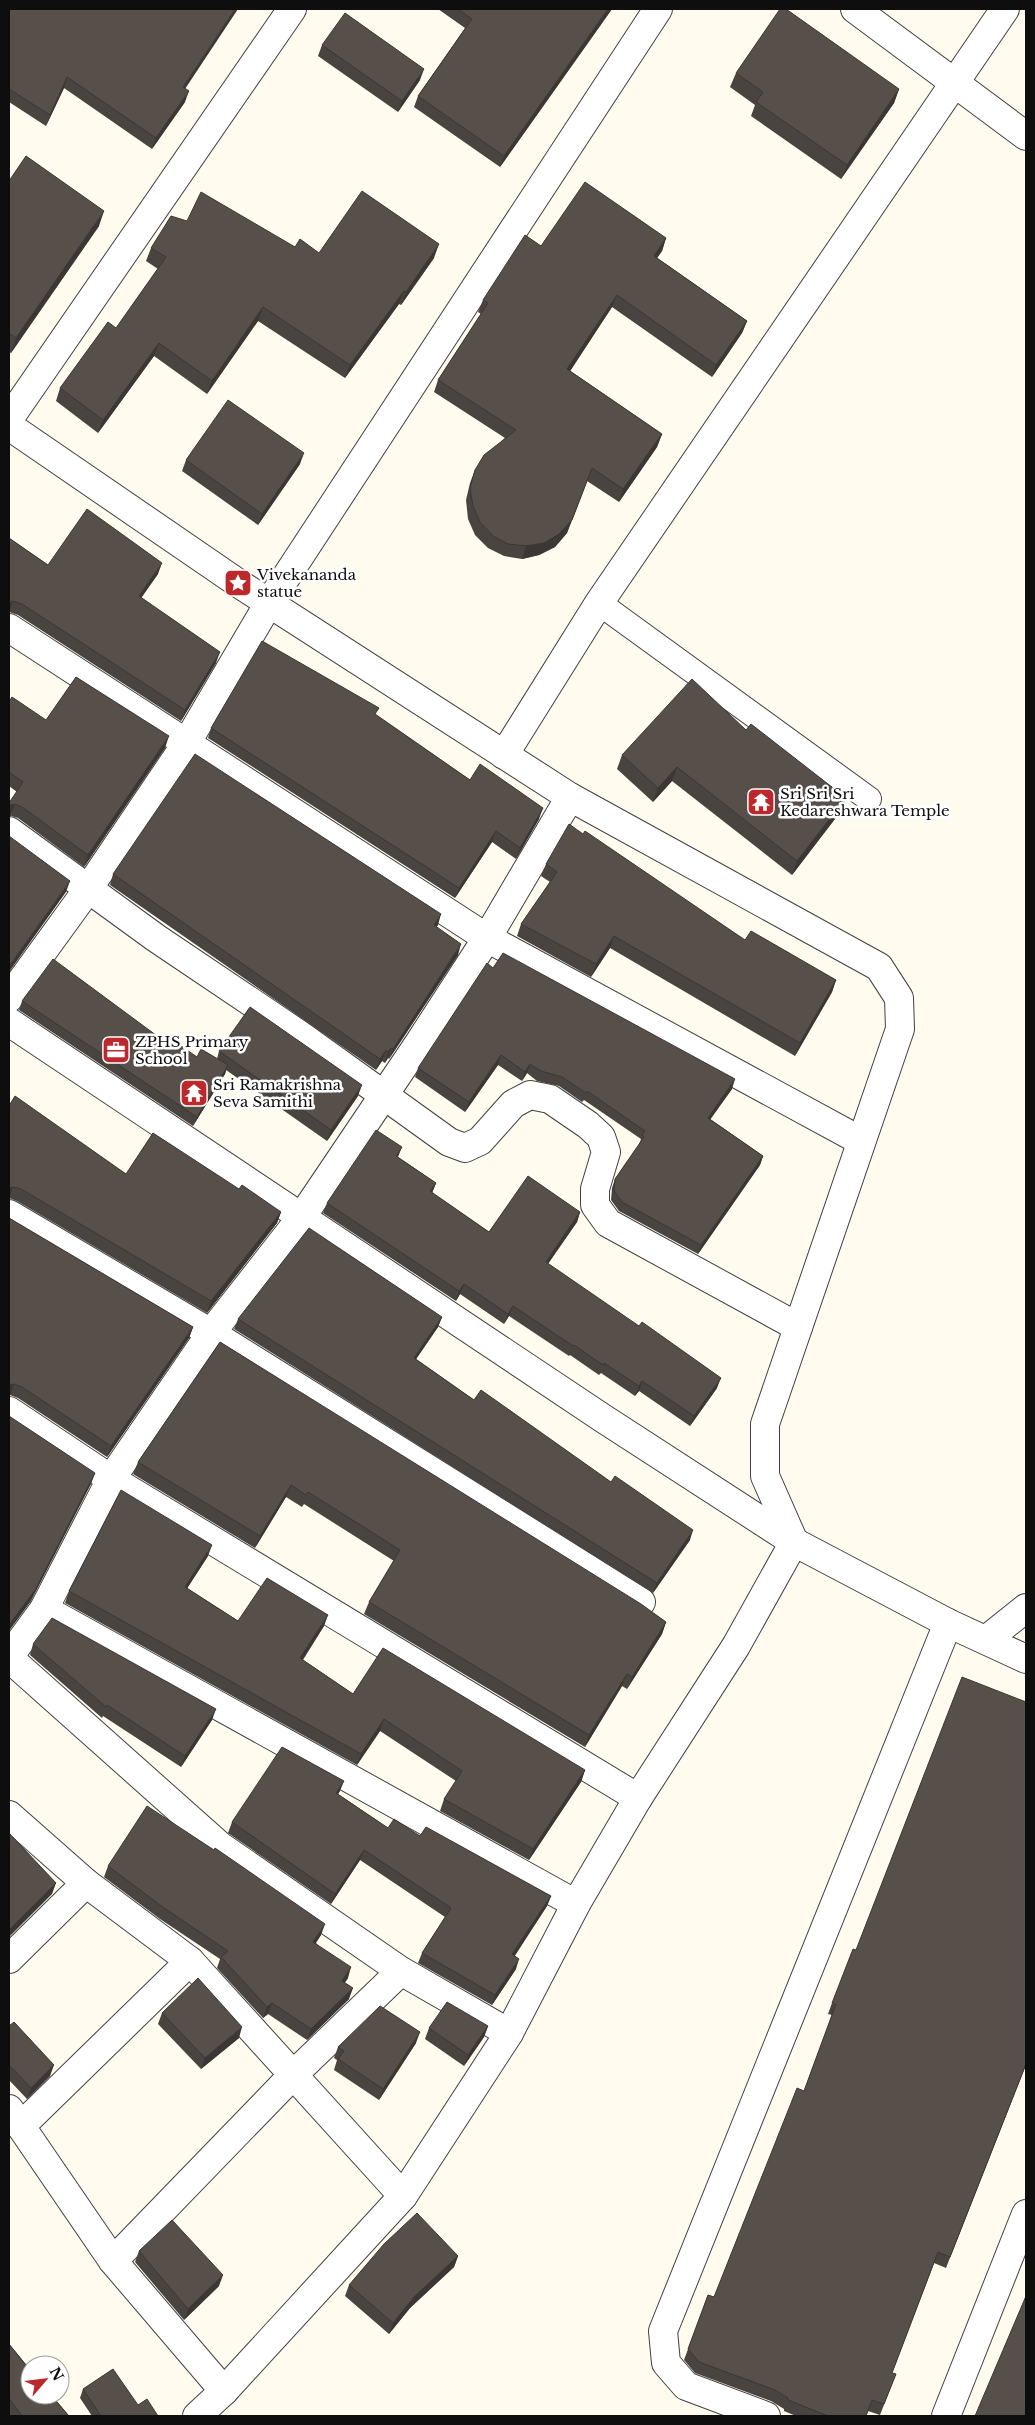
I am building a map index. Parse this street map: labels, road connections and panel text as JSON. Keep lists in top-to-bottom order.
{
  "places": {
    "place": ["Vivekananda statue"],
    "temple": ["Sri Sri Sri Kedareshwara Temple", "Sri Ramakrishna Seva Samithi"],
    "office": ["ZPHS Primary School"]
  },
  "north": "top right"
}
